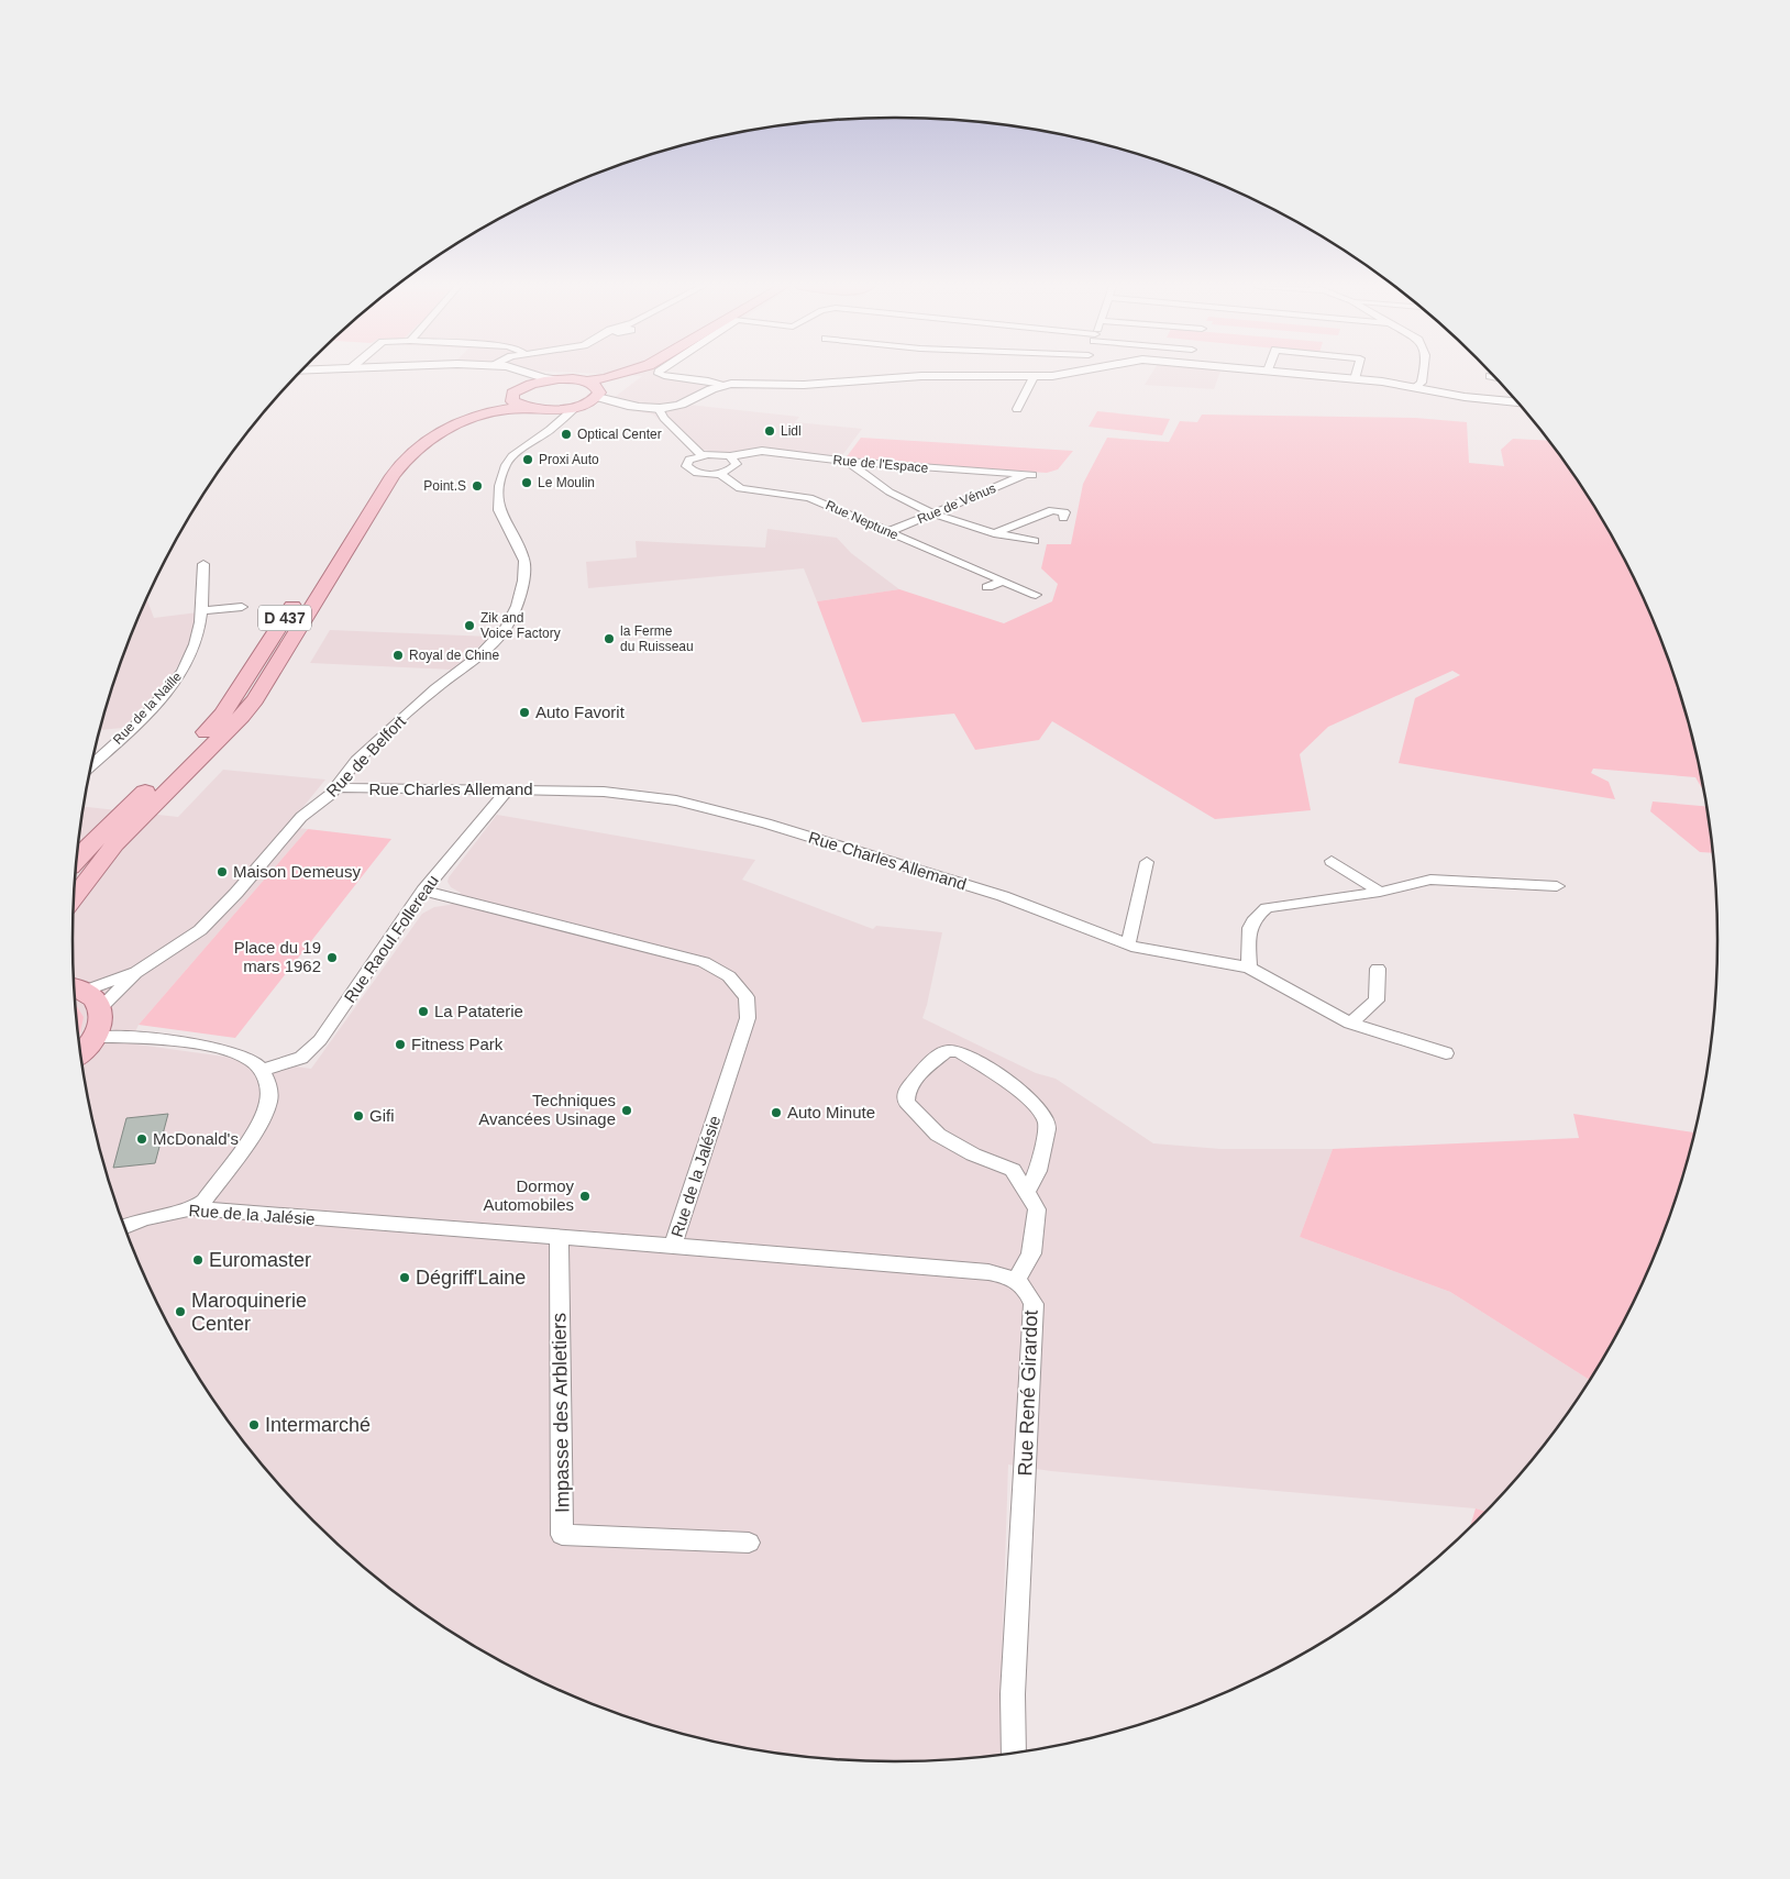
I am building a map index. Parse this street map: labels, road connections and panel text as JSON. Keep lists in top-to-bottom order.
{
  "streets": {
    "main road": ["D 437"],
    "street": [
      "Rue de l'Espace",
      "Rue de Vénus",
      "Rue Neptune",
      "Rue de la Naille",
      "Rue de Belfort",
      "Rue Charles Allemand",
      "Rue Raoul Follereau",
      "Rue de la Jalésie",
      "Rue René Girardot",
      "Impasse des Arbletiers"
    ]
  },
  "crossings": [
    ["Rue de l'Espace", "Rue de Vénus"],
    ["Rue de Vénus", "Rue Neptune"],
    ["Rue de Belfort", "Rue Charles Allemand"],
    ["Rue Charles Allemand", "Rue Raoul Follereau"],
    ["Rue Raoul Follereau", "Rue de la Jalésie"],
    ["Rue de la Jalésie", "Impasse des Arbletiers"]
  ],
  "places": [
    "Lidl",
    "Optical Center",
    "Proxi Auto",
    "Le Moulin",
    "Point.S",
    "Zik and Voice Factory",
    "la Ferme du Ruisseau",
    "Royal de Chine",
    "Auto Favorit",
    "Maison Demeusy",
    "Place du 19 mars 1962",
    "La Pataterie",
    "Fitness Park",
    "Techniques Avancées Usinage",
    "Auto Minute",
    "Gifi",
    "McDonald's",
    "Dormoy Automobiles",
    "Euromaster",
    "Dégriff'Laine",
    "Maroquinerie Center",
    "Intermarché"
  ]
}
